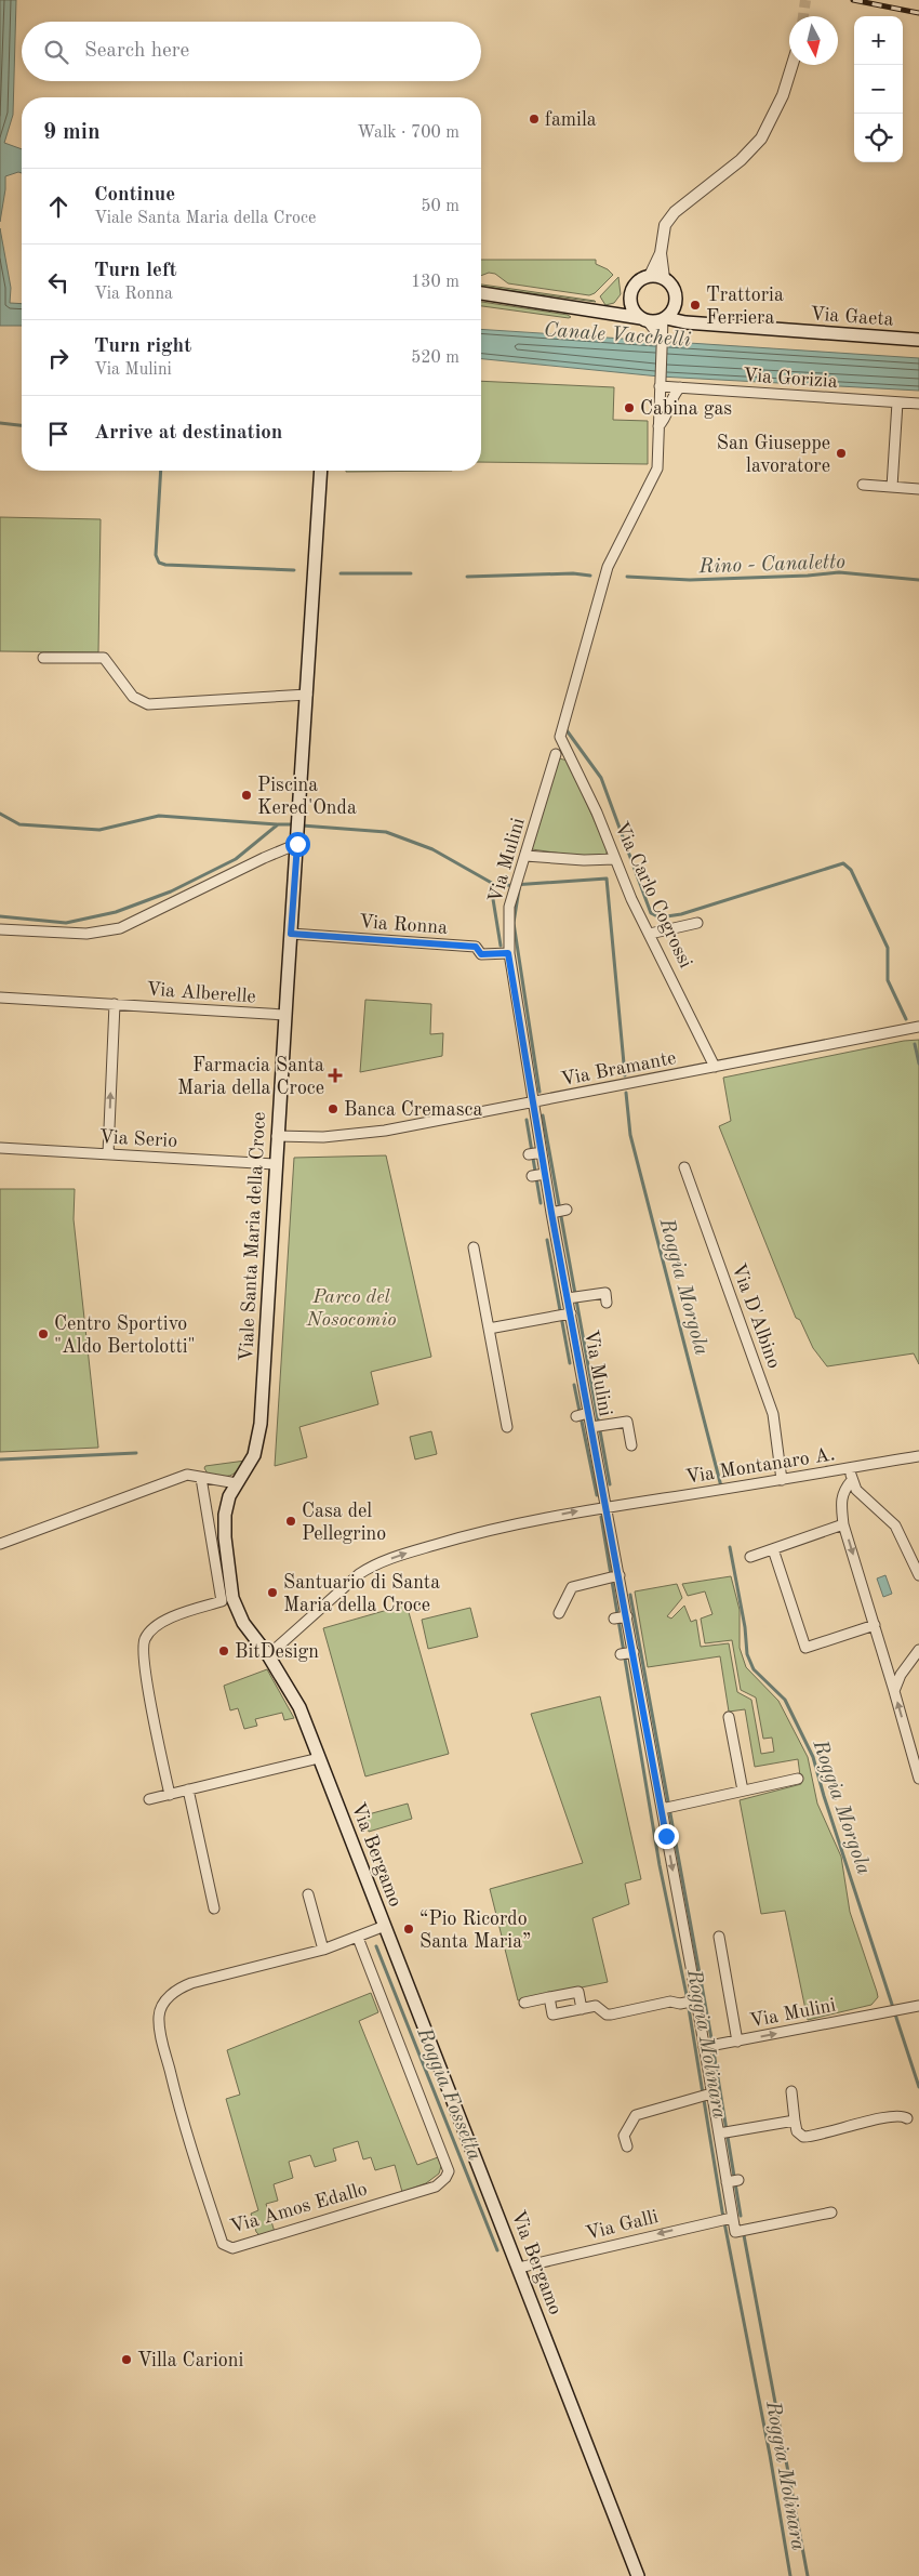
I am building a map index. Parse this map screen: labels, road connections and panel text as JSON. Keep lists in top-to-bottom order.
{
  "streets": {
    "main road": ["Via Gaeta", "Viale Santa Maria della Croce", "Via Bergamo"],
    "street": [
      "Via Gorizia",
      "Via Mulini",
      "Via Carlo Cogrossi",
      "Via Ronna",
      "Via Alberelle",
      "Via Bramante",
      "Via Serio",
      "Via D'Albino",
      "Via Montanaro A.",
      "Via Amos Edallo",
      "Via Galli"
    ]
  },
  "crossings": [
    ["Via Mulini", "Via Ronna"],
    ["Via Mulini", "Via Bramante"],
    ["Via Mulini", "Via Montanaro A."],
    ["Via Mulini", "Via Galli"],
    ["Via Carlo Cogrossi", "Via Bramante"],
    ["Via Ronna", "Viale Santa Maria della Croce"],
    ["Via Alberelle", "Viale Santa Maria della Croce"],
    ["Via Bramante", "Viale Santa Maria della Croce"],
    ["Via Serio", "Viale Santa Maria della Croce"],
    ["Viale Santa Maria della Croce", "Via Bergamo"],
    ["Via D'Albino", "Via Montanaro A."],
    ["Via Montanaro A.", "Via Bergamo"],
    ["Via Bergamo", "Via Amos Edallo"],
    ["Via Bergamo", "Via Galli"]
  ],
  "one_way": ["Via Montanaro A.", "Via Galli"],
  "water": [
    "Canale Vacchelli",
    "Rino - Canaletto",
    "Roggia Morgola",
    "Roggia Molinara",
    "Roggia Fossetta"
  ],
  "parks": ["Parco del Nosocomio"],
  "places": {
    "other": [
      "famila",
      "Trattoria Ferriera",
      "Cabina gas",
      "San Giuseppe lavoratore",
      "Piscina Kered'Onda",
      "Banca Cremasca",
      "Centro Sportivo \"Aldo Bertolotti\"",
      "Casa del Pellegrino",
      "Santuario di Santa Maria della Croce",
      "BitDesign",
      "“Pio Ricordo Santa Maria”",
      "Villa Carioni"
    ],
    "health": ["Farmacia Santa Maria della Croce"]
  },
  "north": "bottom",
  "page": {
    "map_buttons": ["+", "−"],
    "search": "Search here",
    "heading": ["9 min", "Walk · 700 m"],
    "list": [
      ["Continue", "Viale Santa Maria della Croce", "50 m"],
      ["Turn left", "Via Ronna", "130 m"],
      ["Turn right", "Via Mulini", "520 m"],
      "Arrive at destination"
    ]
  }
}
